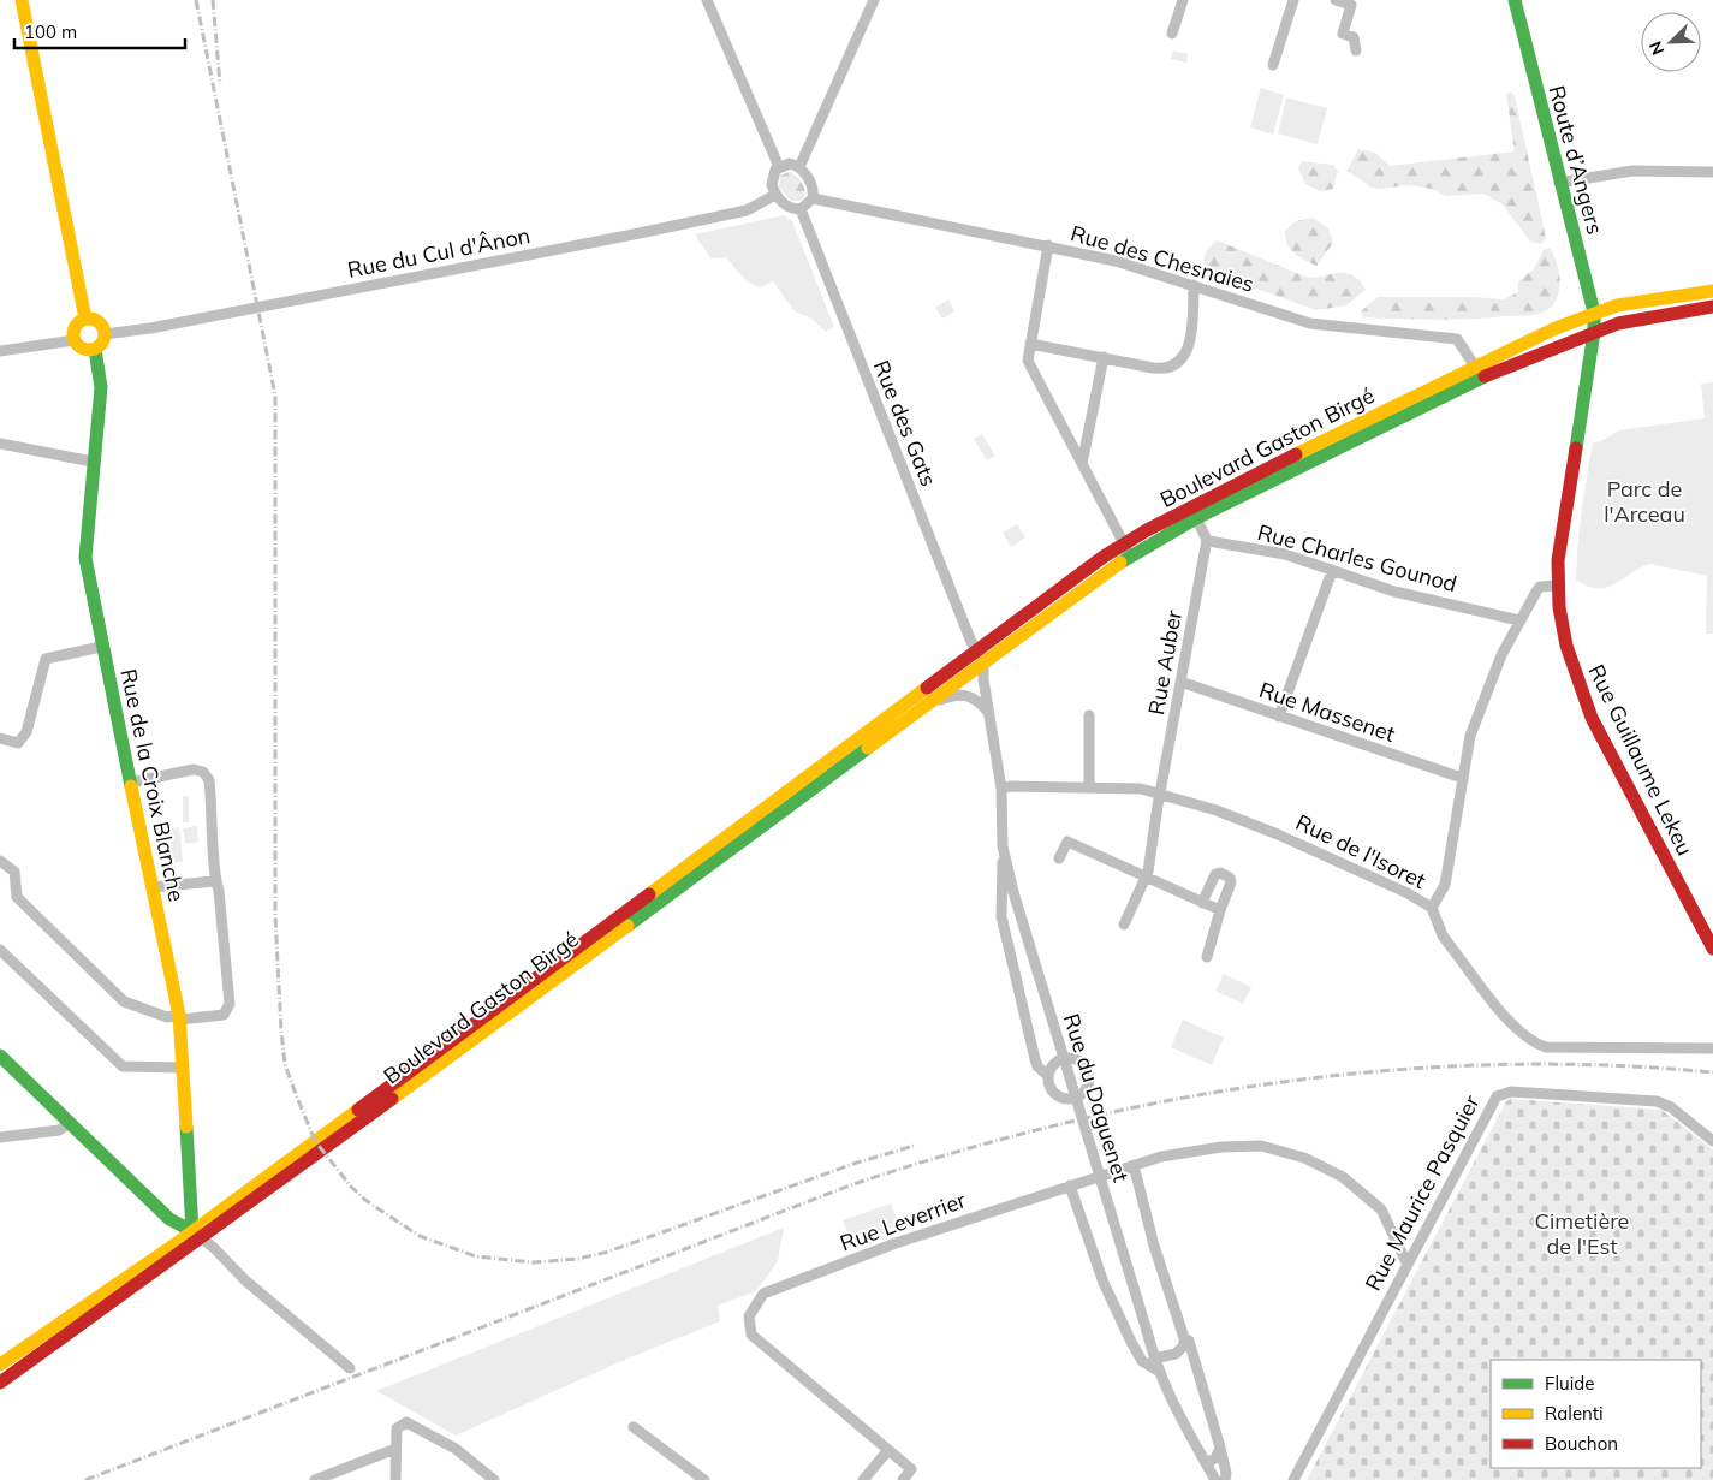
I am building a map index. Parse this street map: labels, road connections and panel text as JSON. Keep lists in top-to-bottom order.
{
  "streets": {
    "main road": [
      "Route d’Angers",
      "Boulevard Gaston Birgé",
      "Rue Guillaume Lekeu",
      "Rue de la Croix Blanche"
    ],
    "street": [
      "Rue du Cul d'Ânon",
      "Rue des Chesnaies",
      "Rue des Gats",
      "Rue Charles Gounod",
      "Rue Auber",
      "Rue Massenet",
      "Rue de l'Isoret",
      "Rue du Daguenet",
      "Rue Maurice Pasquier",
      "Rue Leverrier"
    ]
  },
  "crossings": [
    ["Route d’Angers", "Boulevard Gaston Birgé"],
    ["Route d’Angers", "Rue Guillaume Lekeu"],
    ["Rue du Cul d'Ânon", "Rue des Chesnaies"],
    ["Rue du Cul d'Ânon", "Rue des Gats"],
    ["Rue du Cul d'Ânon", "Rue de la Croix Blanche"],
    ["Rue des Chesnaies", "Rue des Gats"],
    ["Rue des Chesnaies", "Boulevard Gaston Birgé"],
    ["Rue des Gats", "Boulevard Gaston Birgé"],
    ["Rue des Gats", "Rue du Daguenet"],
    ["Boulevard Gaston Birgé", "Rue Guillaume Lekeu"],
    ["Boulevard Gaston Birgé", "Rue de la Croix Blanche"],
    ["Boulevard Gaston Birgé", "Rue du Daguenet"],
    ["Rue Charles Gounod", "Rue Auber"],
    ["Rue Auber", "Rue Massenet"],
    ["Rue Auber", "Rue de l'Isoret"],
    ["Rue de l'Isoret", "Rue du Daguenet"],
    ["Rue Maurice Pasquier", "Rue Leverrier"]
  ],
  "parks": ["Parc de l'Arceau", "Cimetière de l'Est"],
  "legend": ["Fluide", "Ralenti", "Bouchon"],
  "scale_bar": "100 m",
  "north": "bottom left"
}
